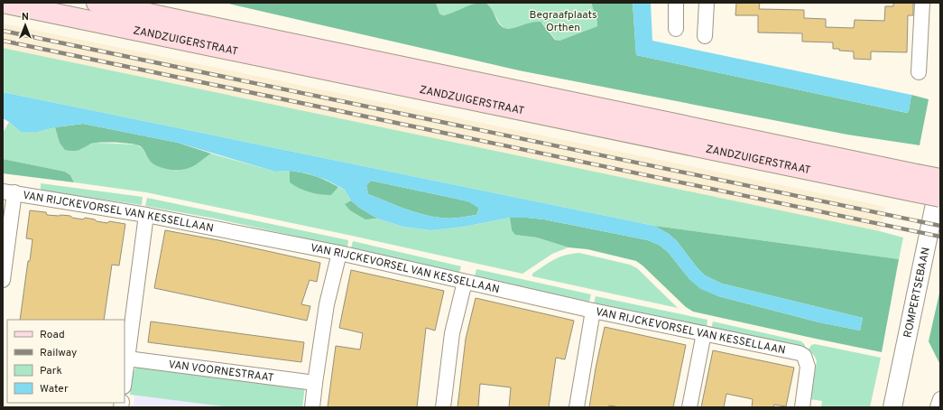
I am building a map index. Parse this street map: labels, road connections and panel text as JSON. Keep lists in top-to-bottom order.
{
  "streets": {
    "main road": ["ZANDZUIGERSTRAAT"],
    "street": ["VAN RIJCKEVORSEL VAN KESSELLAAN", "ROMPERTSEBAAN", "VAN VOORNESTRAAT"]
  },
  "crossings": [
    ["ZANDZUIGERSTRAAT", "ROMPERTSEBAAN"]
  ],
  "parks": ["Begraafplaats Orthen"],
  "legend": [
    "Road",
    "Railway",
    "Park",
    "Water"
  ],
  "north": "top"
}
